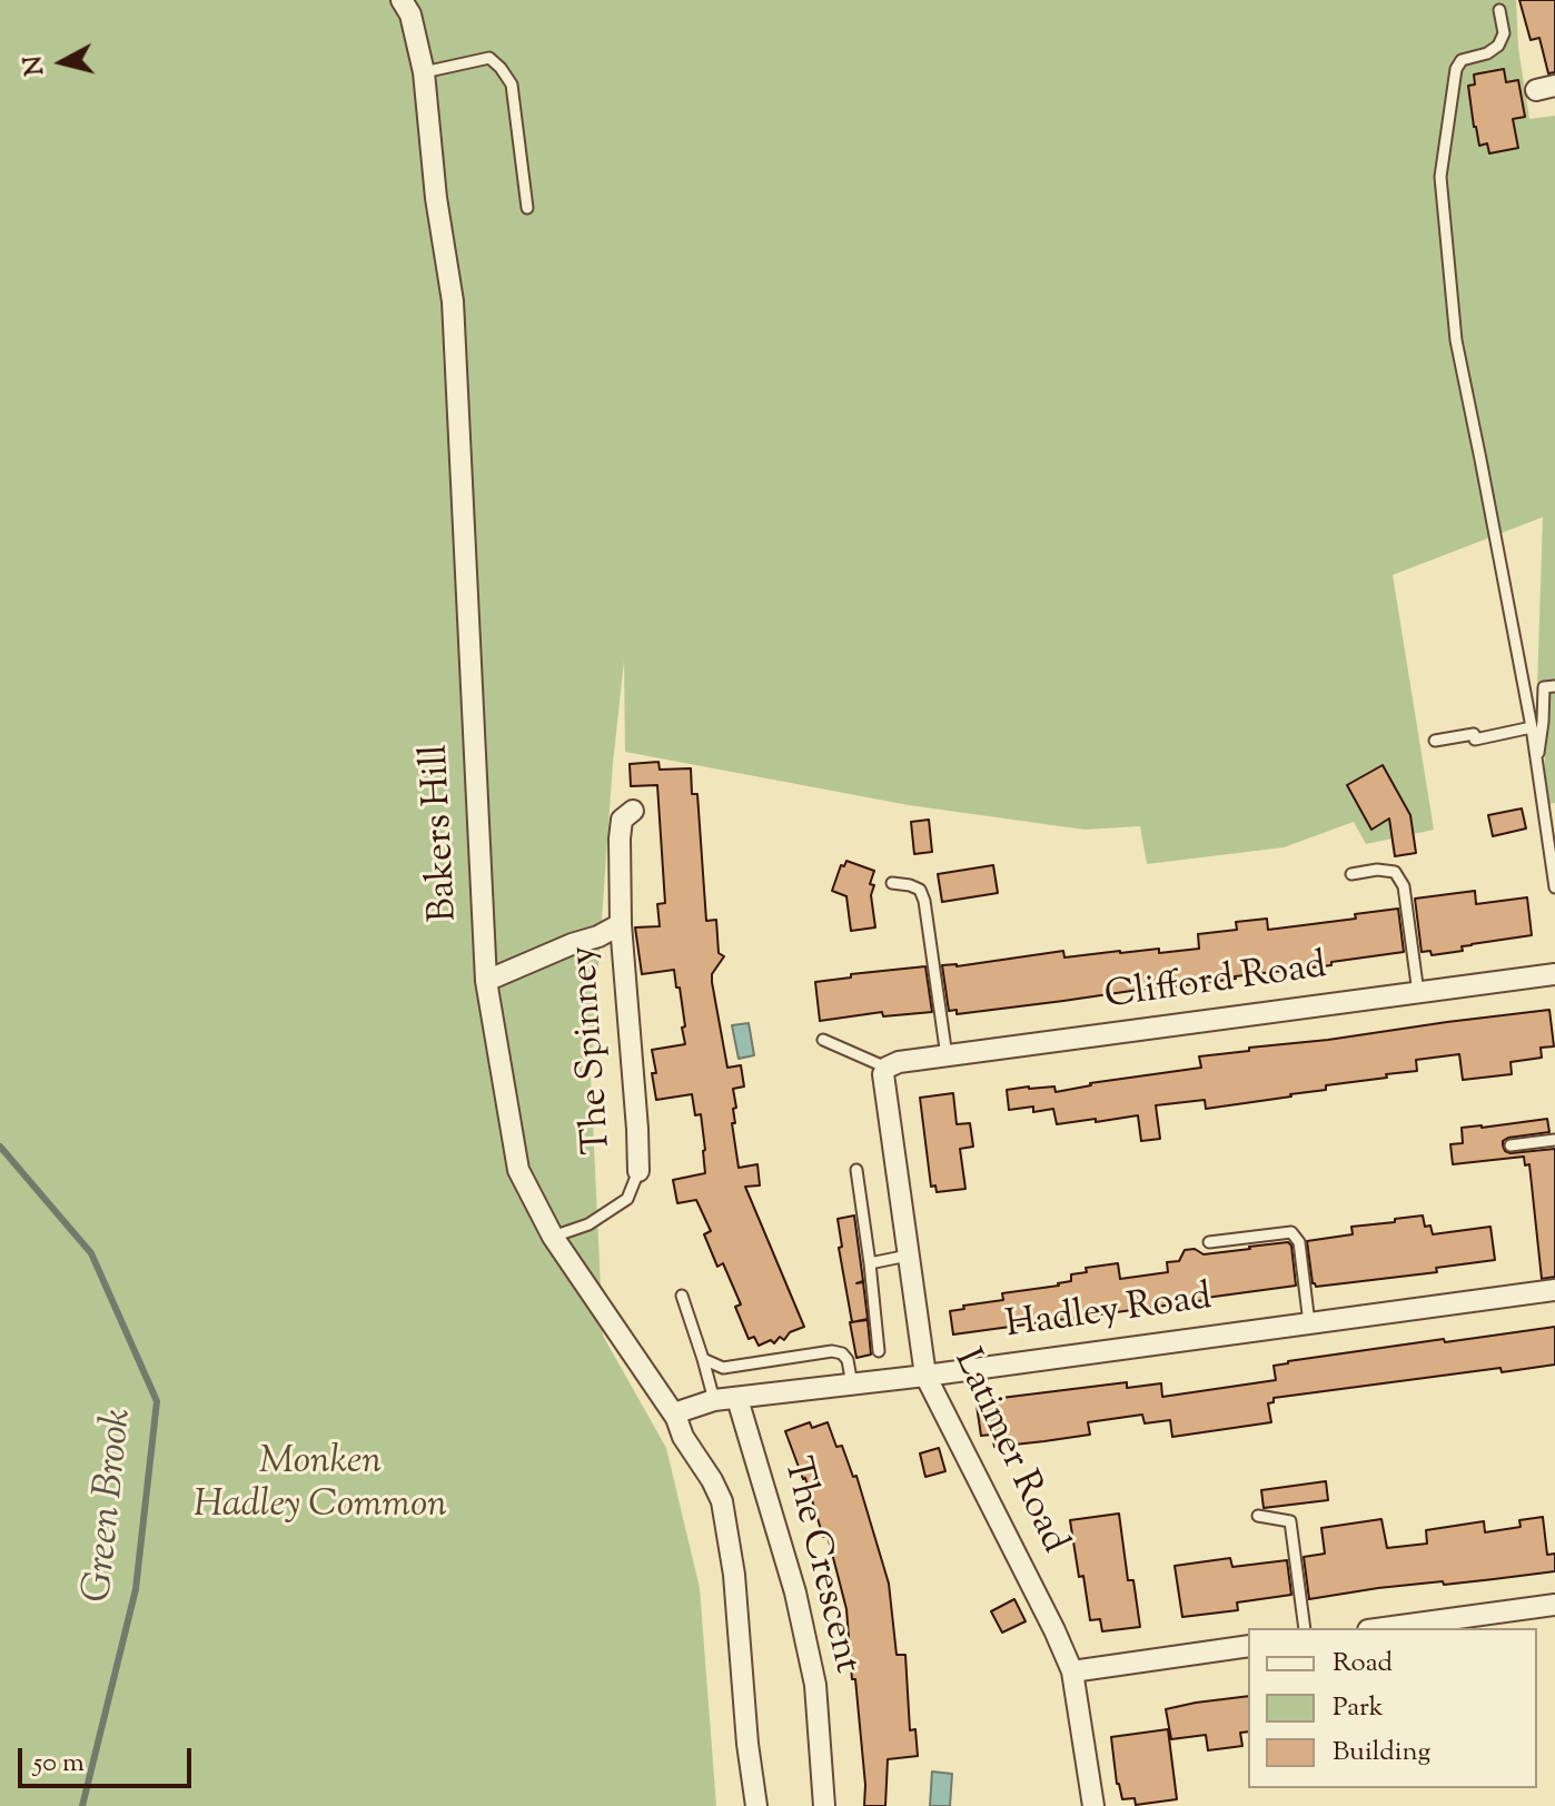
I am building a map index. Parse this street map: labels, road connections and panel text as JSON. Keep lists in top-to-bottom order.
{
  "streets": {
    "street": [
      "Bakers Hill",
      "Clifford Road",
      "The Spinney",
      "Hadley Road",
      "Latimer Road",
      "The Crescent"
    ]
  },
  "crossings": [
    ["Bakers Hill", "The Spinney"],
    ["Bakers Hill", "Hadley Road"],
    ["Clifford Road", "Latimer Road"],
    ["Hadley Road", "Latimer Road"],
    ["Hadley Road", "The Crescent"]
  ],
  "water": ["Green Brook"],
  "parks": ["Monken Hadley Common"],
  "legend": ["Road", "Park", "Building"],
  "scale_bar": "50 m",
  "north": "left"
}
